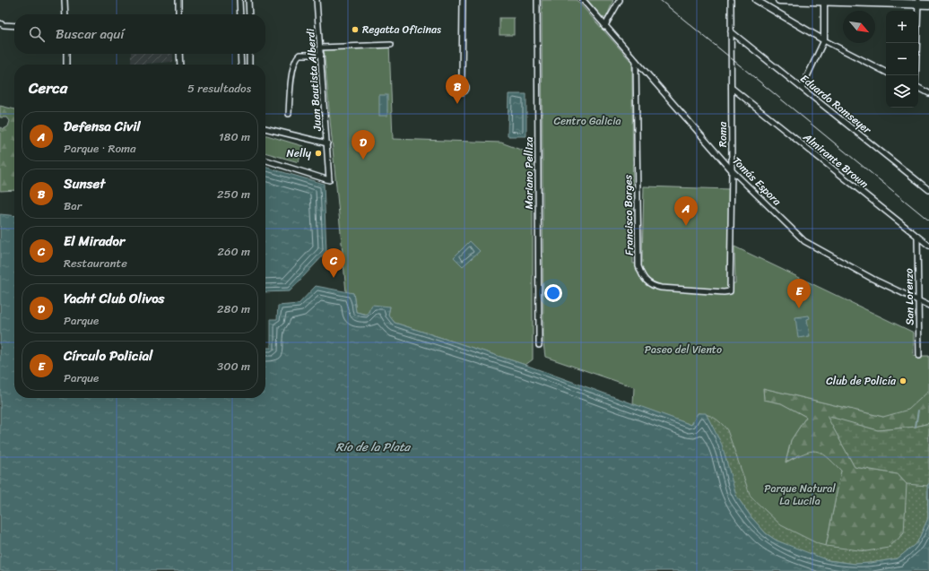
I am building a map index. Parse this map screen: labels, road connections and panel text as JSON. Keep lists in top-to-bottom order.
{
  "streets": {
    "street": [
      "Juan Bautista Alberdi",
      "Eduardo Ramseyer",
      "Roma",
      "Almirante Brown",
      "Mariano Pelliza",
      "Tomás Espora",
      "Francisco Borges",
      "San Lorenzo"
    ]
  },
  "crossings": [
    ["Eduardo Ramseyer", "Roma"],
    ["Roma", "Almirante Brown"],
    ["Roma", "Tomás Espora"],
    ["Roma", "Francisco Borges"],
    ["Almirante Brown", "San Lorenzo"],
    ["Tomás Espora", "Francisco Borges"],
    ["Tomás Espora", "San Lorenzo"]
  ],
  "water": ["Río de la Plata"],
  "parks": ["Centro Galicia", "Paseo del Viento", "Parque Natural La Lucila"],
  "places": ["Regatta Oficinas", "Nelly", "Club de Policía"],
  "north": "bottom right",
  "page": {
    "map_buttons": ["+", "−"],
    "search": "Buscar aquí",
    "heading": ["Cerca", "5 resultados"],
    "pins": [
      "B",
      "D",
      "A",
      "C",
      "E"
    ],
    "list": [
      {
        "mark": "A",
        "name": "Defensa Civil",
        "note": "Parque · Roma",
        "value": "180 m"
      },
      {
        "mark": "B",
        "name": "Sunset",
        "note": "Bar",
        "value": "250 m"
      },
      {
        "mark": "C",
        "name": "El Mirador",
        "note": "Restaurante",
        "value": "260 m"
      },
      {
        "mark": "D",
        "name": "Yacht Club Olivos",
        "note": "Parque",
        "value": "280 m"
      },
      {
        "mark": "E",
        "name": "Círculo Policial",
        "note": "Parque",
        "value": "300 m"
      }
    ]
  }
}
